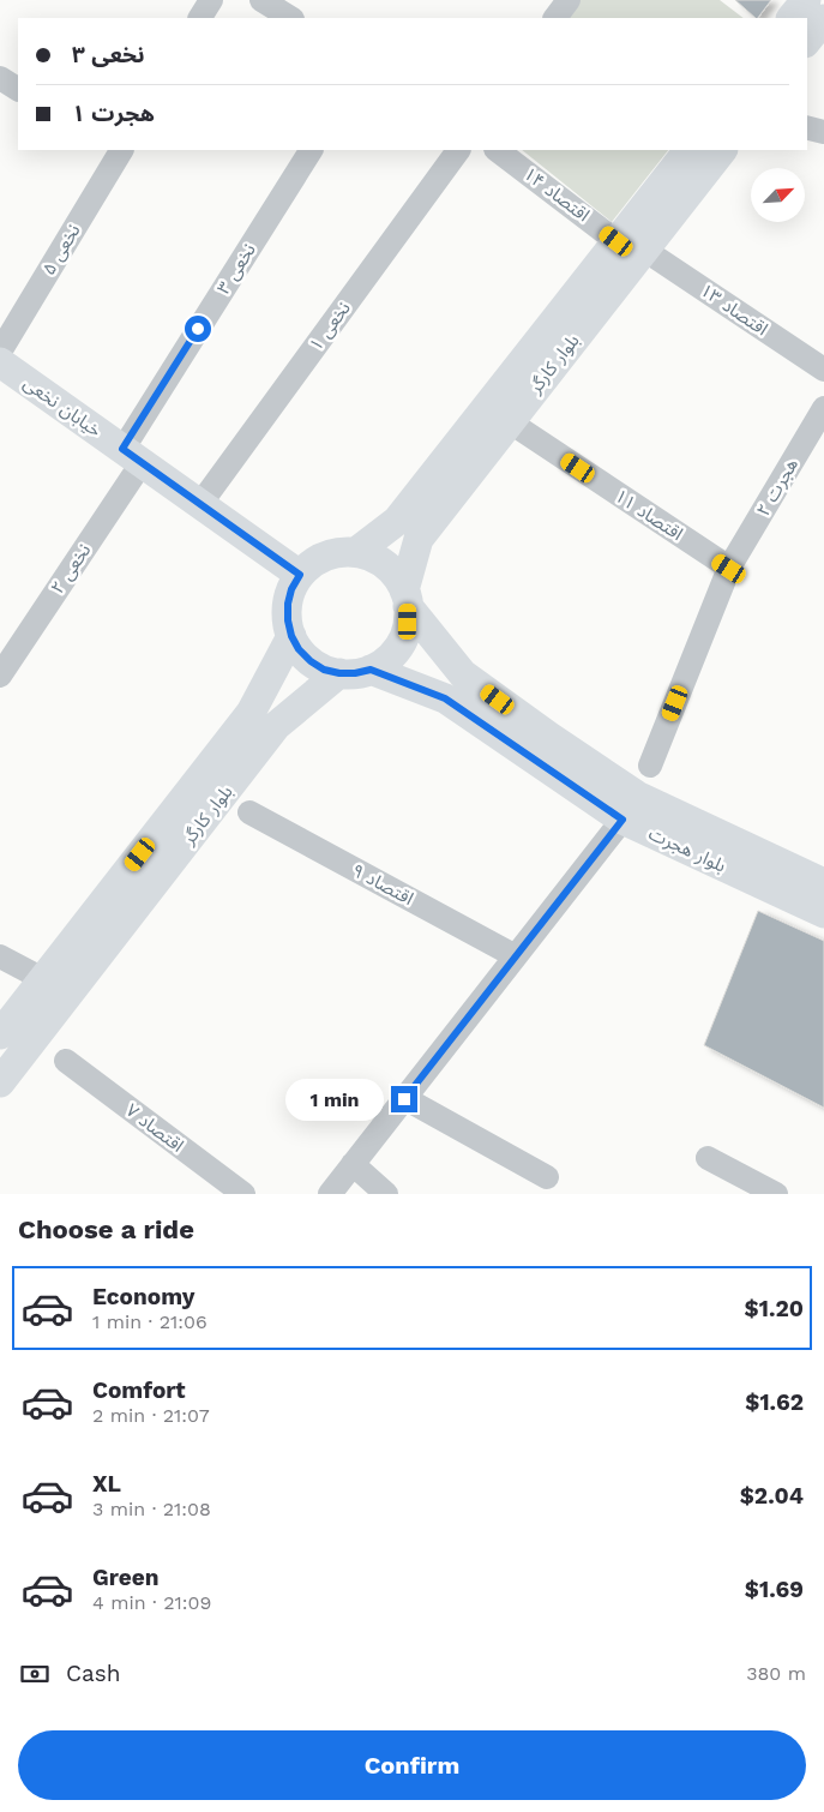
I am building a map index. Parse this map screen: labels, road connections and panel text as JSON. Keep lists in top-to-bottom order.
{
  "streets": {
    "main road": ["بلوار کارگر", "خیابان نخعی", "بلوار هجرت"],
    "street": [
      "اقتصاد ۱۴",
      "نخعی ۵",
      "نخعی ۳",
      "اقتصاد ۱۳",
      "نخعی ۱",
      "هجرت ۲",
      "اقتصاد ۱۱",
      "۲ نخعی",
      "اقتصاد ۹",
      "اقتصاد ۷"
    ]
  },
  "crossings": [
    ["اقتصاد ۱۴", "اقتصاد ۱۳"],
    ["اقتصاد ۱۴", "بلوار کارگر"],
    ["نخعی ۳", "خیابان نخعی"],
    ["نخعی ۳", "۲ نخعی"],
    ["اقتصاد ۱۳", "بلوار کارگر"],
    ["نخعی ۱", "خیابان نخعی"],
    ["بلوار کارگر", "خیابان نخعی"],
    ["بلوار کارگر", "اقتصاد ۱۱"],
    ["بلوار کارگر", "بلوار هجرت"],
    ["خیابان نخعی", "۲ نخعی"],
    ["خیابان نخعی", "بلوار هجرت"],
    ["هجرت ۲", "اقتصاد ۱۱"]
  ],
  "north": "top right",
  "page": {
    "banner": ["نخعی ۳", "هجرت ۱"],
    "bubble": "1 min",
    "heading": "Choose a ride",
    "list": [
      {
        "name": "Economy",
        "note": "1 min · 21:06",
        "value": "$1.20"
      },
      {
        "name": "Comfort",
        "note": "2 min · 21:07",
        "value": "$1.62"
      },
      {
        "name": "XL",
        "note": "3 min · 21:08",
        "value": "$2.04"
      },
      {
        "name": "Green",
        "note": "4 min · 21:09",
        "value": "$1.69"
      }
    ],
    "pay": ["Cash", "380 m"],
    "buttons": "Confirm"
  }
}
